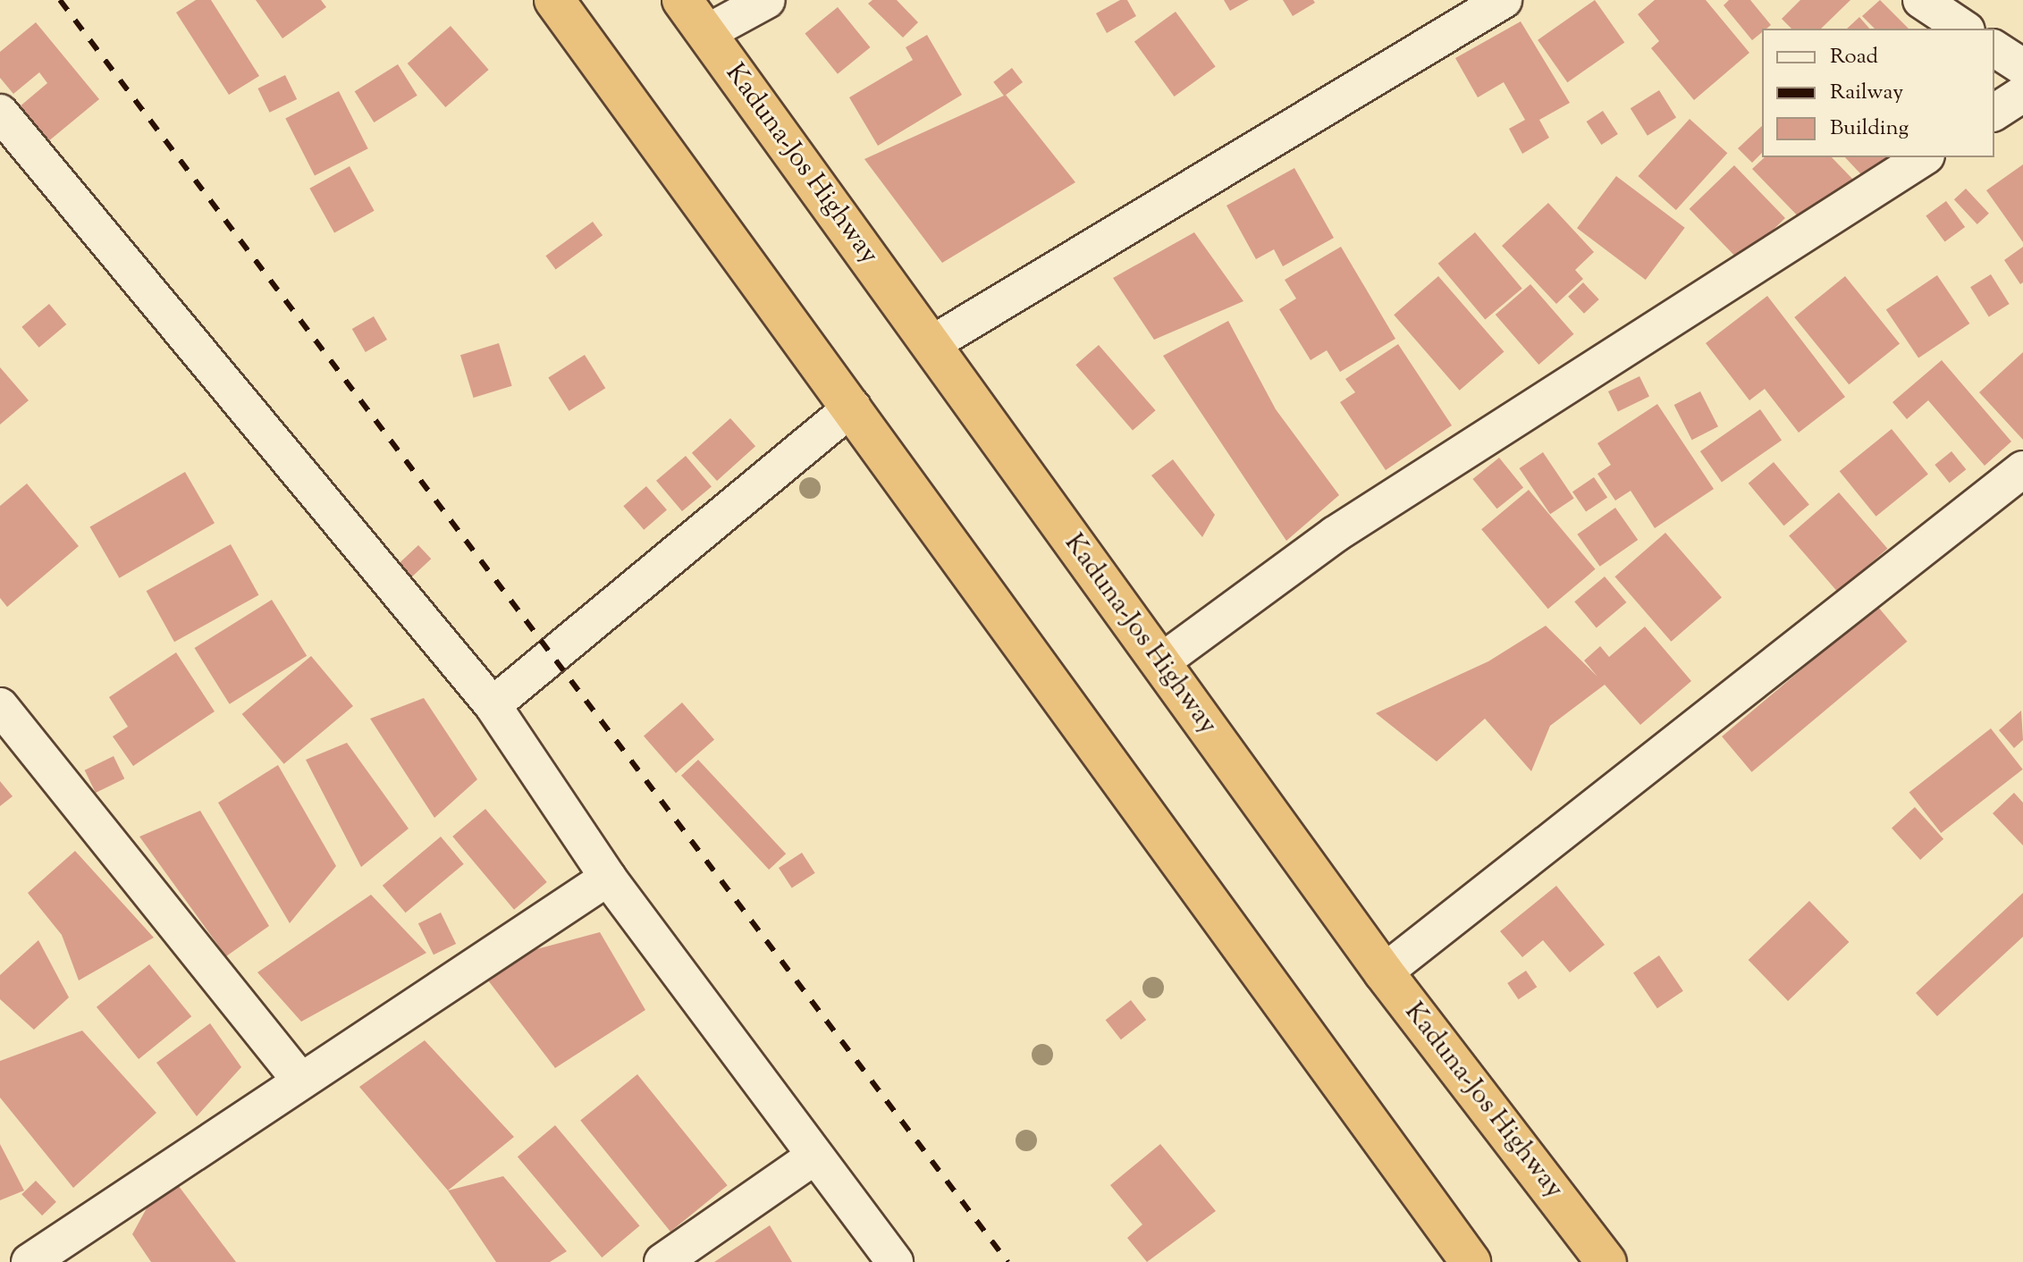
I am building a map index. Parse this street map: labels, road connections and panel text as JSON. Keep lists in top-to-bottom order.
{
  "streets": {
    "highway": ["Kaduna-Jos Highway"]
  },
  "legend": ["Road", "Railway", "Building"]
}
